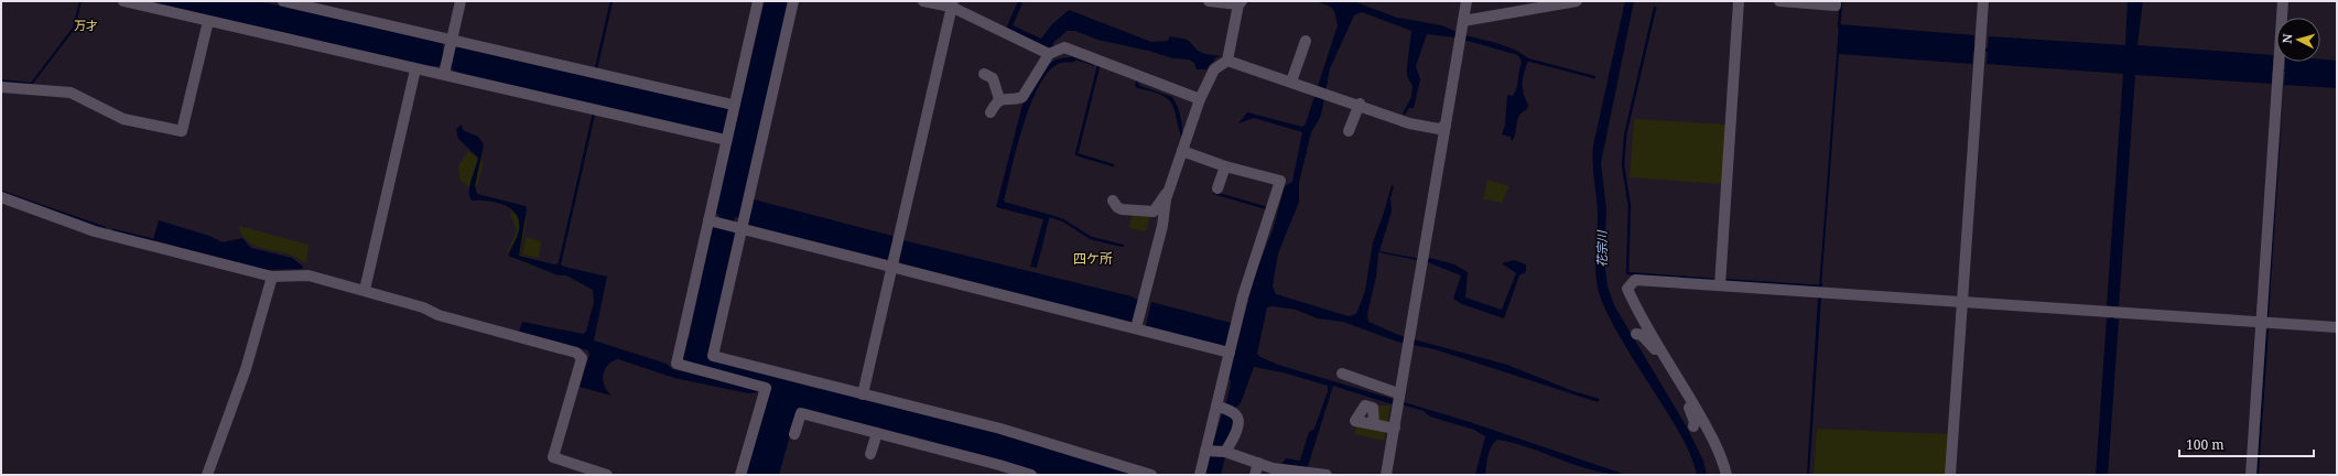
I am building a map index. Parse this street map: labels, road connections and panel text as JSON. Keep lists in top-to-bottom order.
{
  "districts": ["万才", "四ケ所"],
  "water": ["花宗川"],
  "scale_bar": "100 m",
  "north": "left"
}
